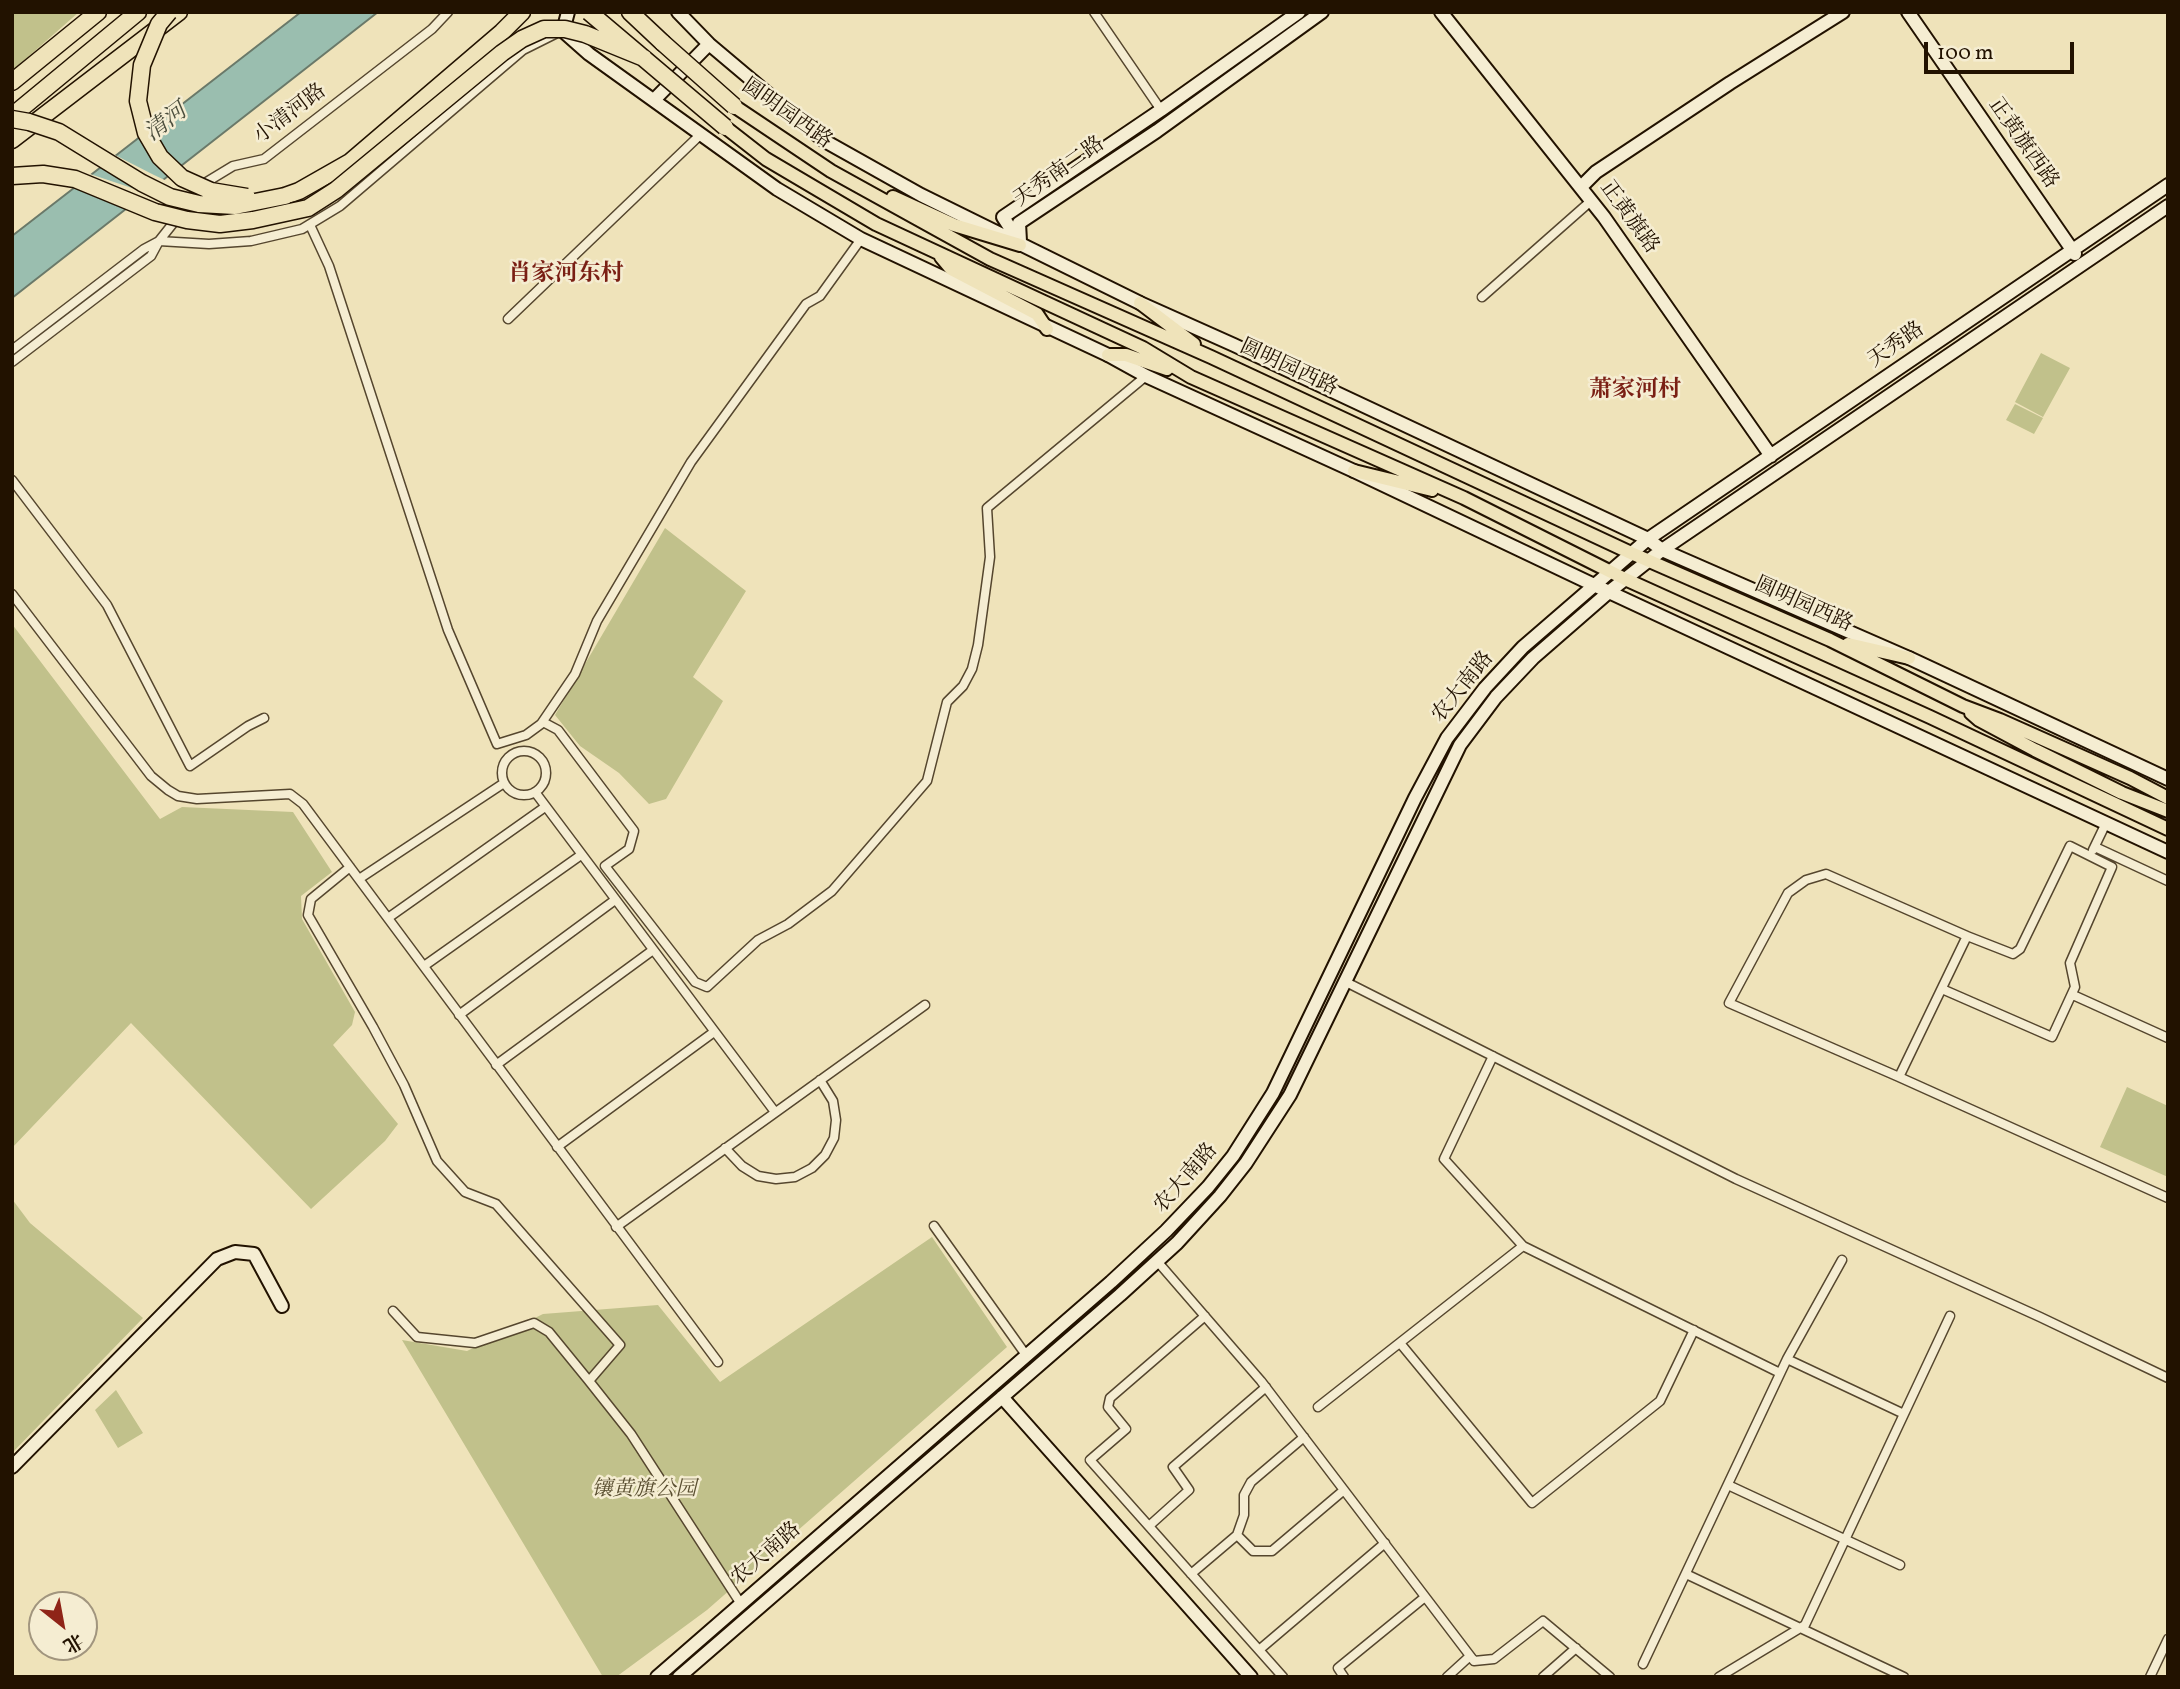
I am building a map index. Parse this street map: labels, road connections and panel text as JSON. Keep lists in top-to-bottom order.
{
  "streets": {
    "highway": ["圆明园西路"],
    "street": [
      "小清河路",
      "正黄旗西路",
      "天秀南二路",
      "正黄旗路",
      "天秀路",
      "农大南路"
    ]
  },
  "crossings": [
    ["圆明园西路", "天秀南二路"],
    ["圆明园西路", "天秀路"],
    ["圆明园西路", "农大南路"],
    ["正黄旗西路", "天秀路"],
    ["正黄旗路", "天秀路"],
    ["天秀路", "农大南路"]
  ],
  "districts": ["肖家河东村", "萧家河村"],
  "water": ["清河"],
  "parks": ["镶黄旗公园"],
  "scale_bar": "100 m",
  "north": "bottom right"
}
